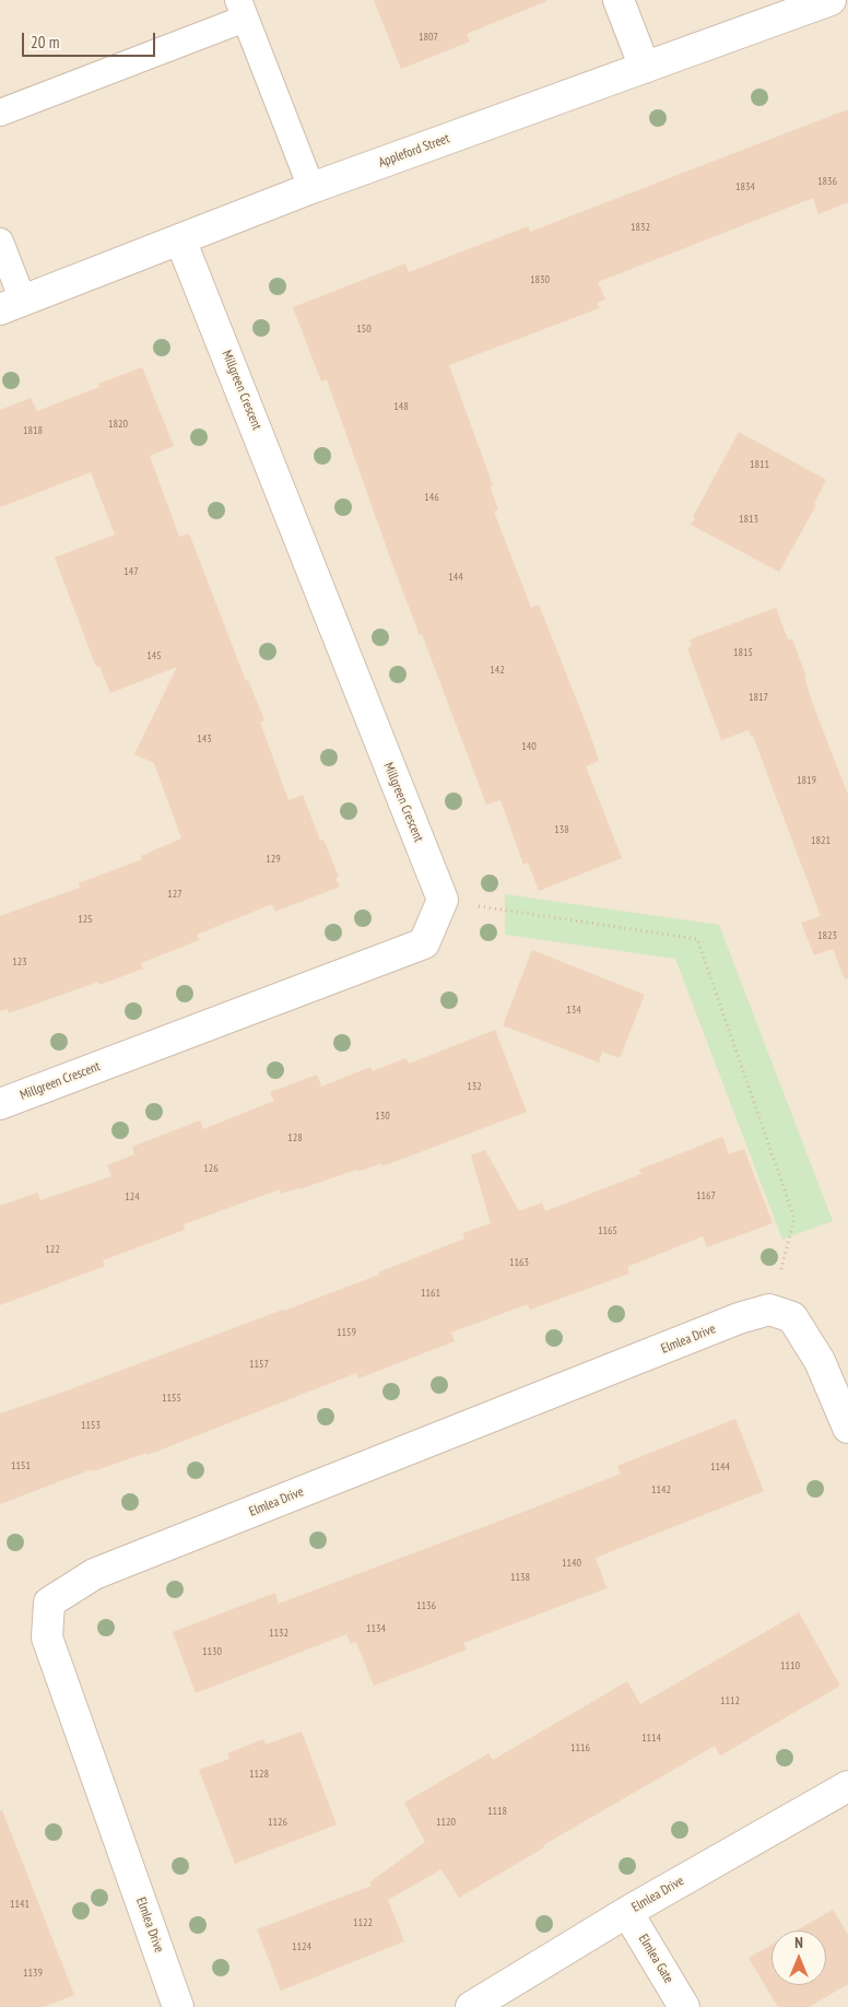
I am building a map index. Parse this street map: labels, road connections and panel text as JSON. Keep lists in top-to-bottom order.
{
  "streets": {
    "street": [
      "Appleford Street",
      "Millgreen Crescent",
      "Elmlea Drive",
      "Elmlea Gate"
    ]
  },
  "crossings": [
    ["Appleford Street", "Millgreen Crescent"],
    ["Elmlea Drive", "Elmlea Gate"]
  ],
  "house_numbers": [
    "1807",
    "1836",
    "1834",
    "1832",
    "1830",
    "150",
    "148",
    "1820",
    "1818",
    "1811",
    "146",
    "1813",
    "147",
    "144",
    "1815",
    "145",
    "142",
    "1817",
    "143",
    "140",
    "1819",
    "138",
    "1821",
    "129",
    "127",
    "125",
    "1823",
    "123",
    "134",
    "132",
    "130",
    "128",
    "126",
    "1167",
    "124",
    "1165",
    "122",
    "1163",
    "1161",
    "1159",
    "1157",
    "1155",
    "1153",
    "1151",
    "1144",
    "1142",
    "1140",
    "1138",
    "1136",
    "1134",
    "1132",
    "1130",
    "1110",
    "1112",
    "1114",
    "1116",
    "1128",
    "1118",
    "1126",
    "1120",
    "1141",
    "1122",
    "1124",
    "1139"
  ],
  "scale_bar": "20 m",
  "north": "top"
}
